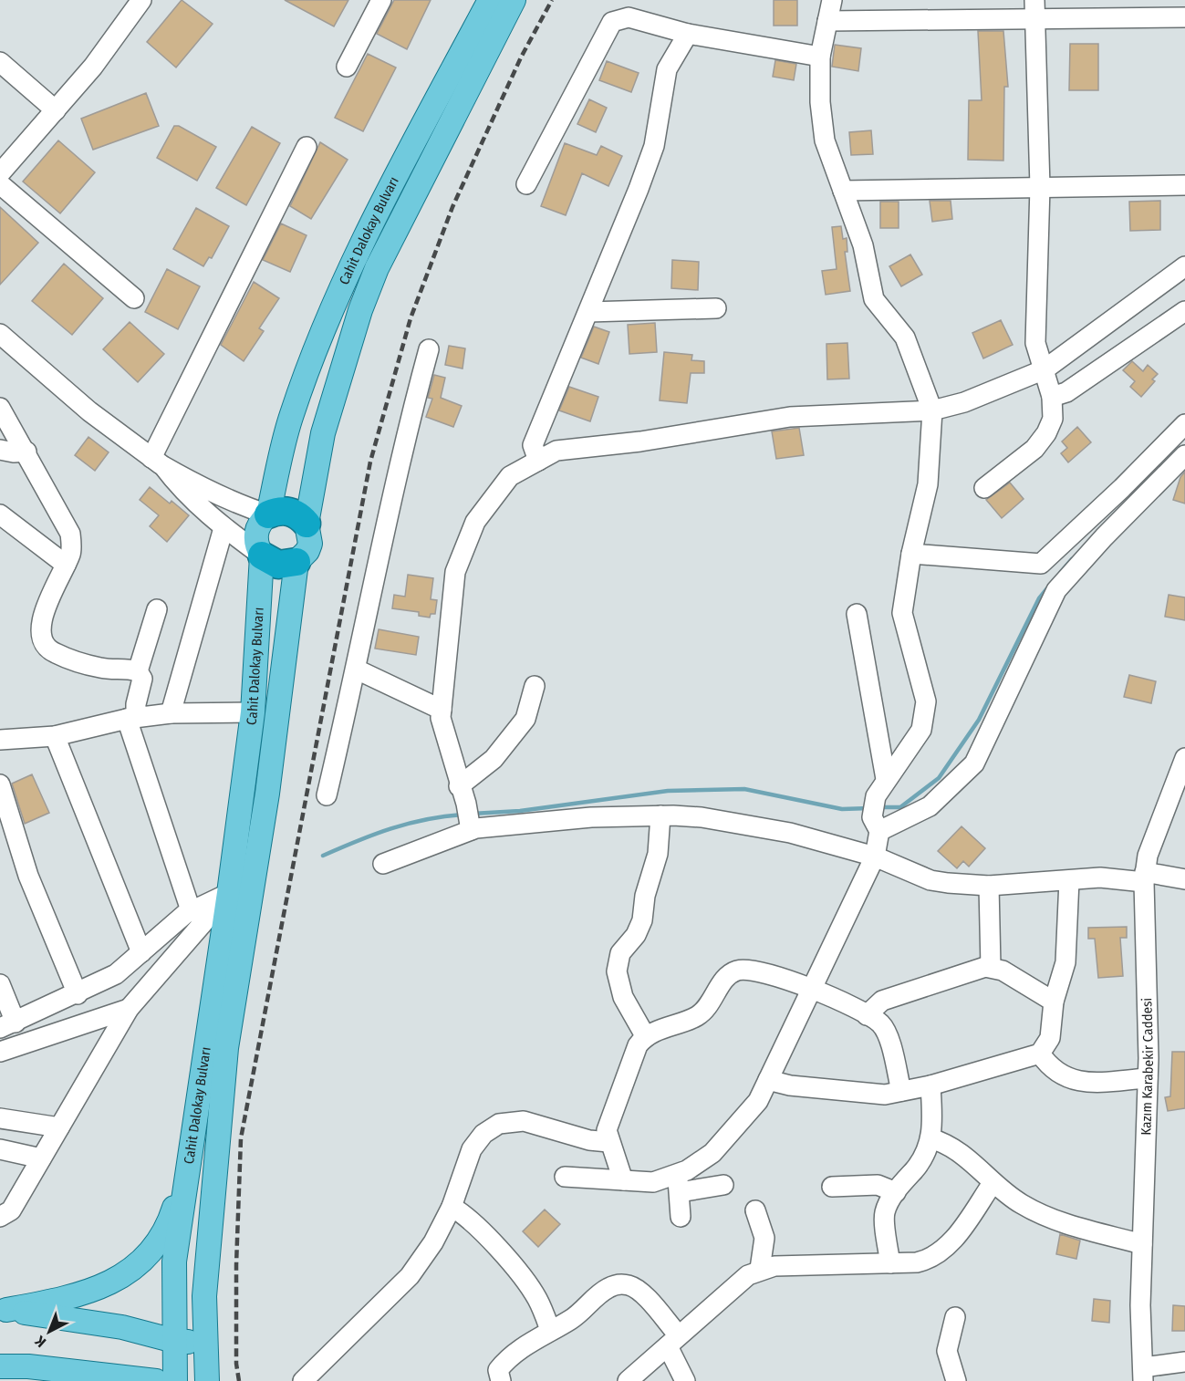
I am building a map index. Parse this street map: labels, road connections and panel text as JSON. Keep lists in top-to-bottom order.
{
  "streets": {
    "main road": ["Cahit Dalokay Bulvarı"],
    "street": ["Kazım Karabekir Caddesi"]
  },
  "north": "bottom left"
}
